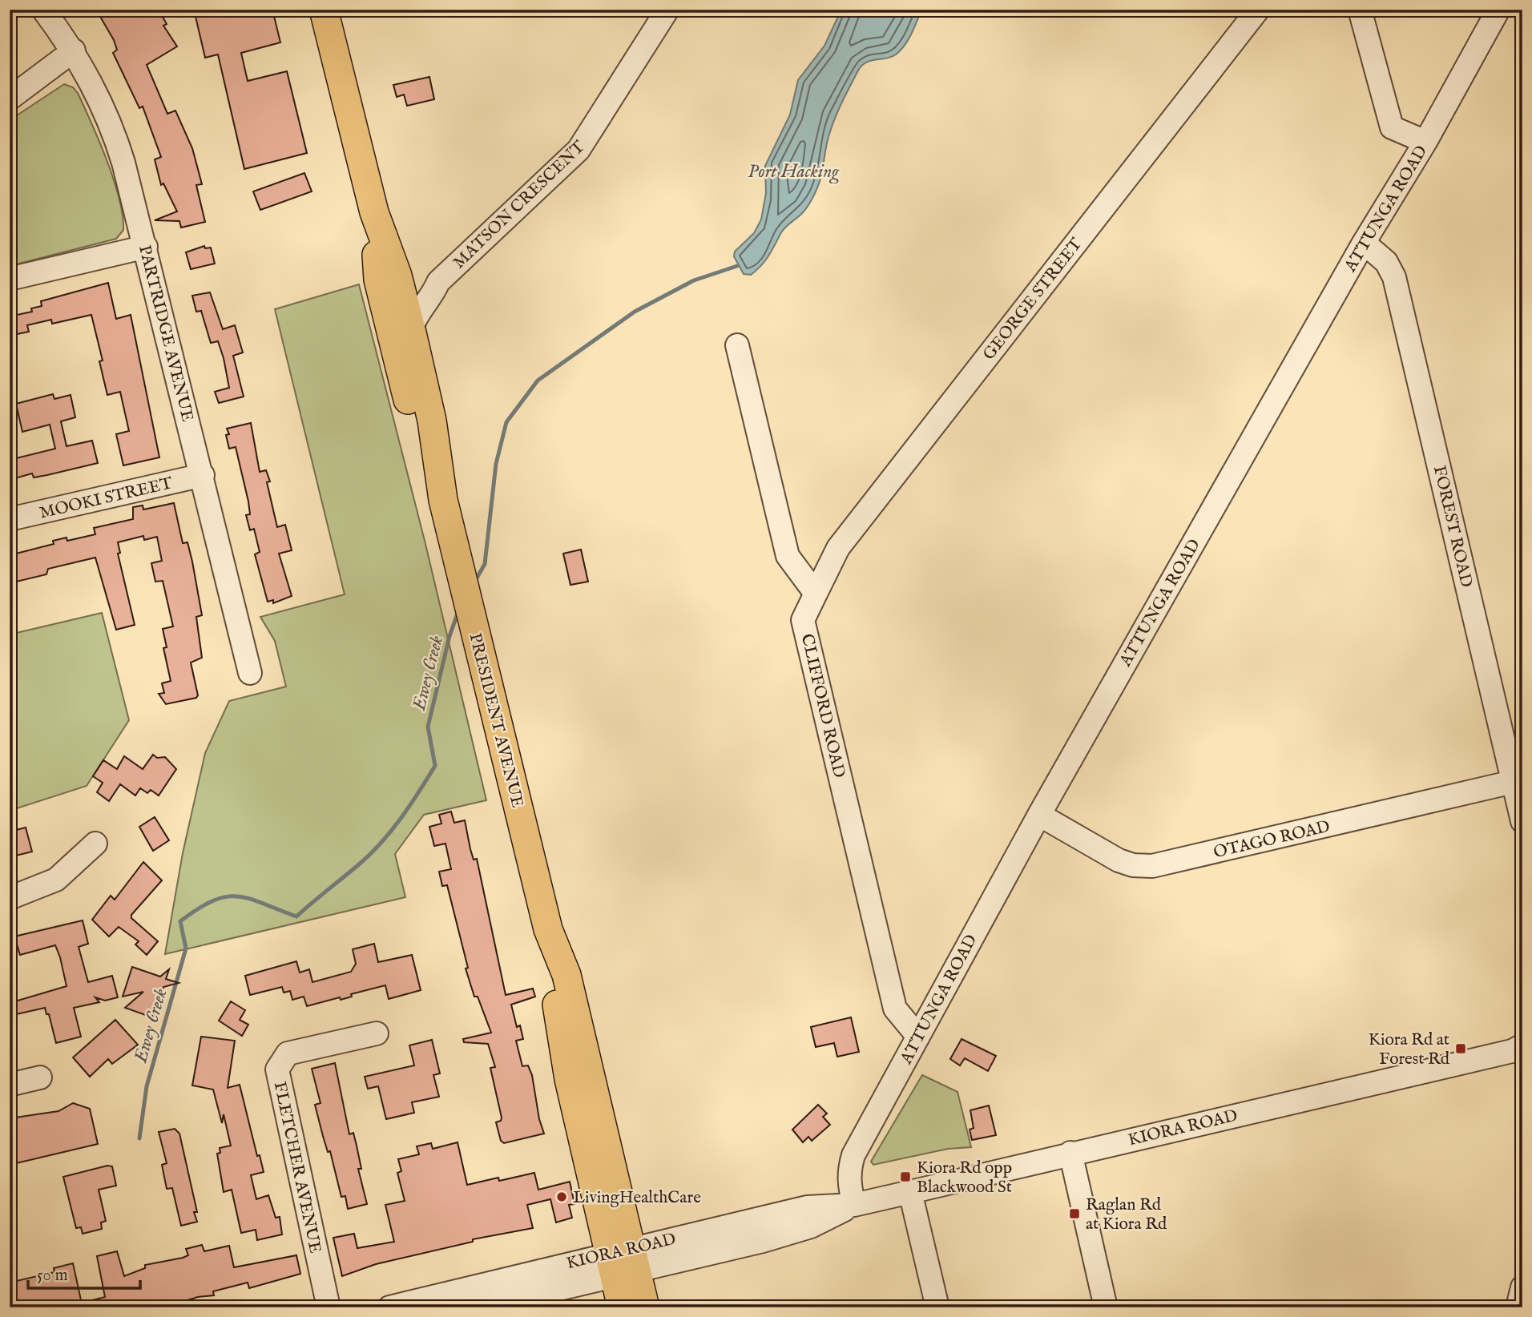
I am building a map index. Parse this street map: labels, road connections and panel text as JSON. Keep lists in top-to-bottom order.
{
  "streets": {
    "main road": ["PRESIDENT AVENUE"],
    "street": [
      "MATSON CRESCENT",
      "ATTUNGA ROAD",
      "GEORGE STREET",
      "PARTRIDGE AVENUE",
      "MOOKI STREET",
      "FOREST ROAD",
      "CLIFFORD ROAD",
      "OTAGO ROAD",
      "KIORA ROAD",
      "FLETCHER AVENUE"
    ]
  },
  "crossings": [
    ["MATSON CRESCENT", "PRESIDENT AVENUE"],
    ["ATTUNGA ROAD", "FOREST ROAD"],
    ["ATTUNGA ROAD", "CLIFFORD ROAD"],
    ["ATTUNGA ROAD", "OTAGO ROAD"],
    ["ATTUNGA ROAD", "KIORA ROAD"],
    ["GEORGE STREET", "CLIFFORD ROAD"],
    ["PARTRIDGE AVENUE", "MOOKI STREET"],
    ["FOREST ROAD", "OTAGO ROAD"],
    ["PRESIDENT AVENUE", "KIORA ROAD"]
  ],
  "water": ["Port Hacking", "Ewey Creek"],
  "places": {
    "transit": ["Kiora Rd at Forest Rd", "Kiora Rd opp Blackwood St", "Raglan Rd at Kiora Rd"],
    "other": ["LivingHealthCare"]
  },
  "scale_bar": "50 m"
}
